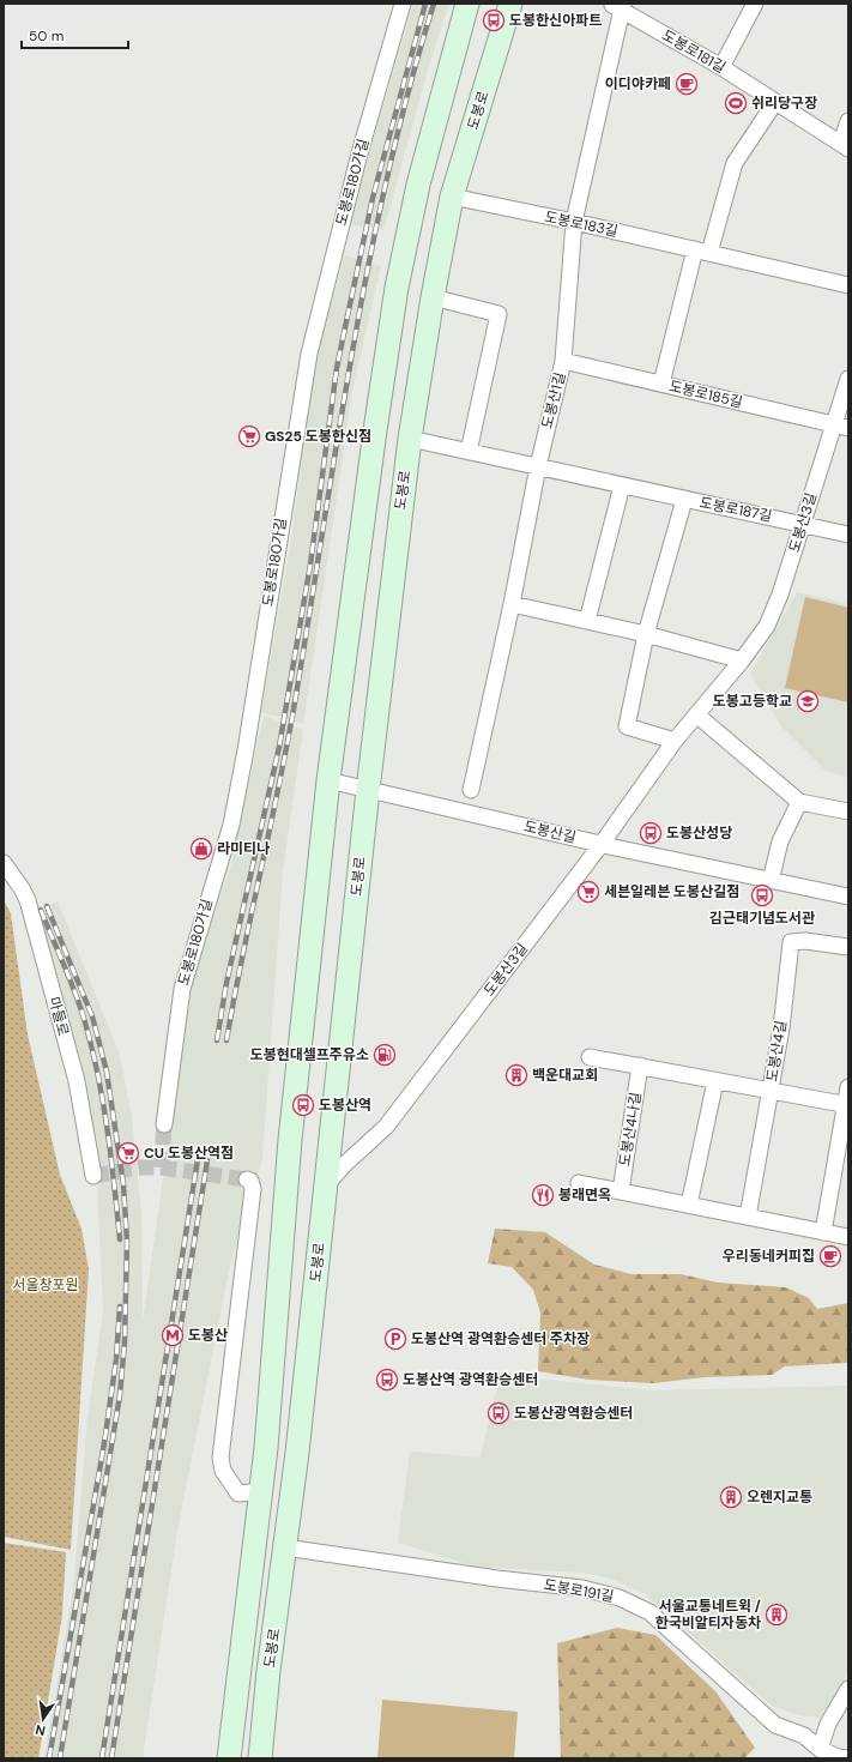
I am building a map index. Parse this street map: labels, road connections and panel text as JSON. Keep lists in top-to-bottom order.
{
  "streets": {
    "main road": ["도봉로"],
    "street": [
      "도봉로181길",
      "도봉로180가길",
      "도봉로183길",
      "도봉로185길",
      "도봉산1길",
      "도봉로187길",
      "도봉산3길",
      "도봉산길",
      "마들로",
      "도봉산4길",
      "도봉산4나길",
      "도봉로191길"
    ]
  },
  "crossings": [
    ["도봉로181길", "도봉산1길"],
    ["도봉로", "도봉로183길"],
    ["도봉로", "도봉로187길"],
    ["도봉로", "도봉산3길"],
    ["도봉로", "도봉산길"],
    ["도봉로", "도봉로191길"],
    ["도봉로183길", "도봉산1길"],
    ["도봉로185길", "도봉산1길"],
    ["도봉로185길", "도봉산3길"],
    ["도봉산1길", "도봉로187길"],
    ["도봉로187길", "도봉산3길"],
    ["도봉산3길", "도봉산길"]
  ],
  "parks": ["서울창포원"],
  "places": {
    "bus stop": [
      "도봉한신아파트",
      "도봉산성당",
      "김근태기념도서관",
      "도봉산역",
      "도봉산역 광역환승센터",
      "도봉산광역환승센터"
    ],
    "cafe": ["이디야카페", "우리동네커피집"],
    "sports": ["쉬리당구장"],
    "supermarket": ["GS25 도봉한신점", "세븐일레븐 도봉산길점", "CU 도봉산역점"],
    "school or university": ["도봉고등학교"],
    "shop": ["라미티나"],
    "fuel station": ["도봉현대셀프주유소"],
    "building": ["백운대교회", "오렌지교통", "서울교통네트윅 / 한국비알티자동차"],
    "restaurant": ["봉래면옥"],
    "metro station": ["도봉산"],
    "parking": ["도봉산역 광역환승센터 주차장"]
  },
  "scale_bar": "50 m",
  "north": "bottom"
}
